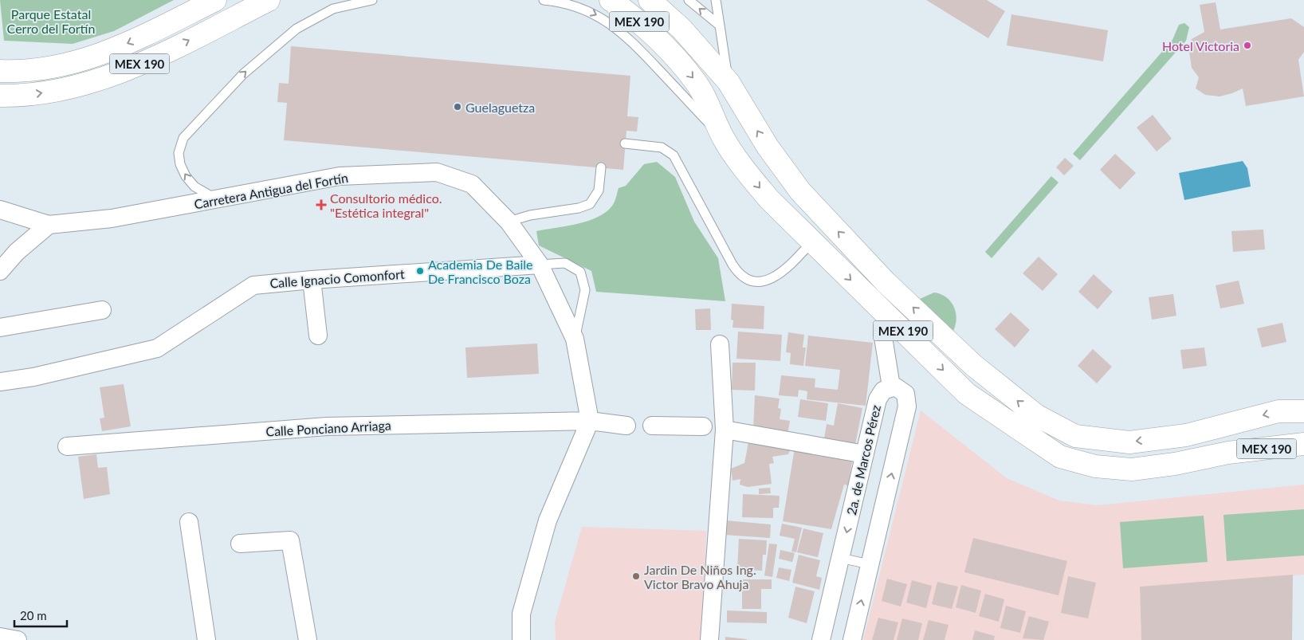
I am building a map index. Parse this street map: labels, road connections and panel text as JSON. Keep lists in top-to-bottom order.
{
  "streets": {
    "main road": ["MEX 190"],
    "street": [
      "Carretera Antigua del Fortín",
      "Calle Ignacio Comonfort",
      "Calle Ponciano Arriaga",
      "2a. de Marcos Pérez"
    ]
  },
  "crossings": [
    ["Carretera Antigua del Fortín", "Calle Ignacio Comonfort"],
    ["Carretera Antigua del Fortín", "Calle Ponciano Arriaga"]
  ],
  "parks": ["Parque Estatal Cerro del Fortín"],
  "places": {
    "other": [
      "Hotel Victoria",
      "Guelaguetza",
      "Academia De Baile De Francisco Boza",
      "Jardin De Niños Ing. Victor Bravo Ahuja"
    ],
    "health": ["Consultorio médico. \"Estética integral\""]
  },
  "scale_bar": "20 m"
}
